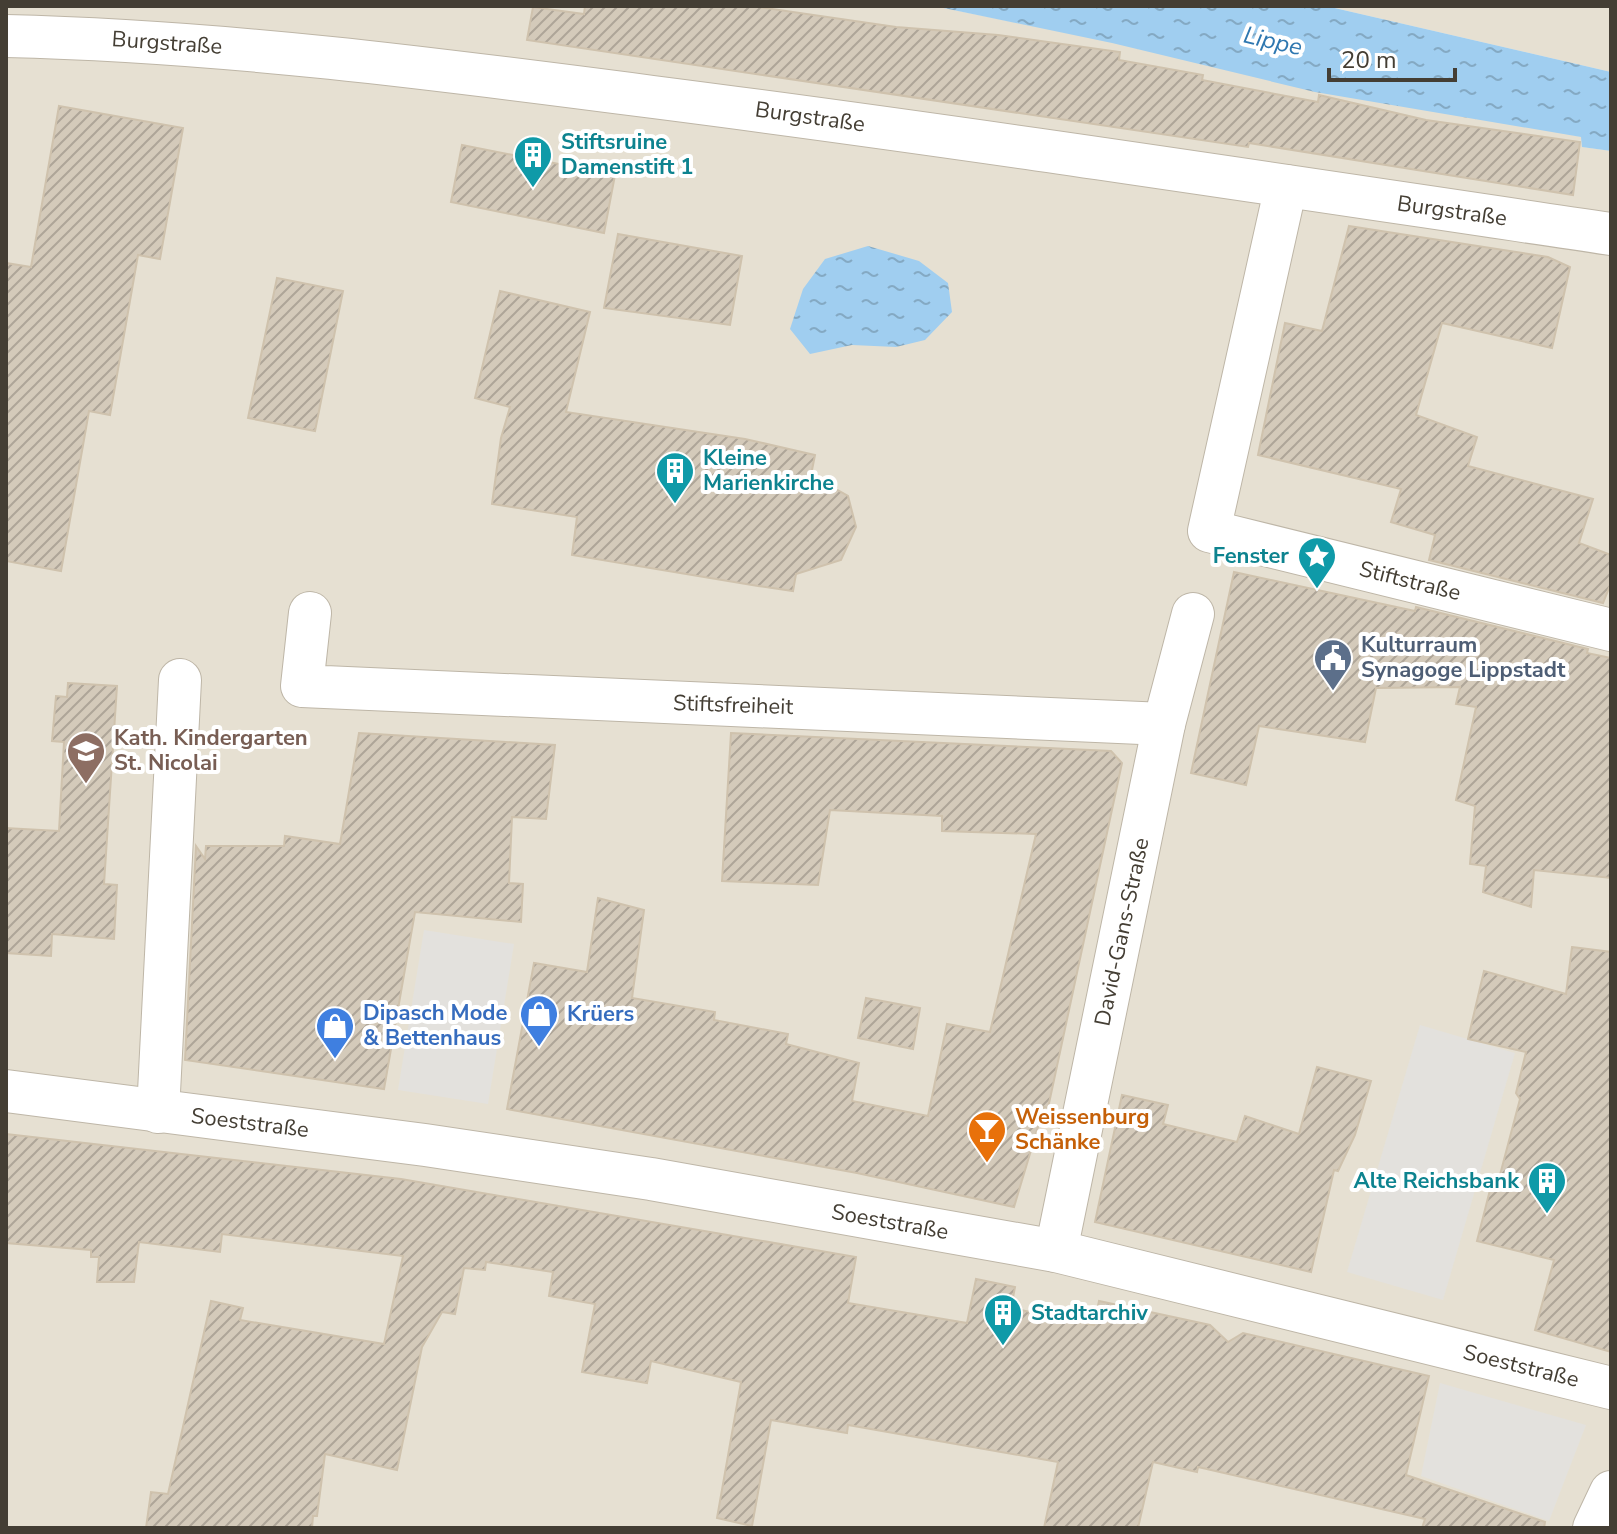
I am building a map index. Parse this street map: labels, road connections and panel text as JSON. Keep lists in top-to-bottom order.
{
  "streets": {
    "street": [
      "Burgstraße",
      "Stiftstraße",
      "Stiftsfreiheit",
      "David-Gans-Straße",
      "Soeststraße"
    ]
  },
  "crossings": [
    ["Burgstraße", "Stiftstraße"],
    ["Stiftsfreiheit", "David-Gans-Straße"],
    ["David-Gans-Straße", "Soeststraße"]
  ],
  "water": ["Lippe"],
  "places": {
    "building": [
      "Stiftsruine Damenstift 1",
      "Kleine Marienkirche",
      "Alte Reichsbank",
      "Stadtarchiv"
    ],
    "place": ["Fenster"],
    "public building": ["Kulturraum Synagoge Lippstadt"],
    "school or university": ["Kath. Kindergarten St. Nicolai"],
    "shop": ["Krüers", "Dipasch Mode & Bettenhaus"],
    "bar": ["Weissenburg Schänke"]
  },
  "scale_bar": "20 m"
}
